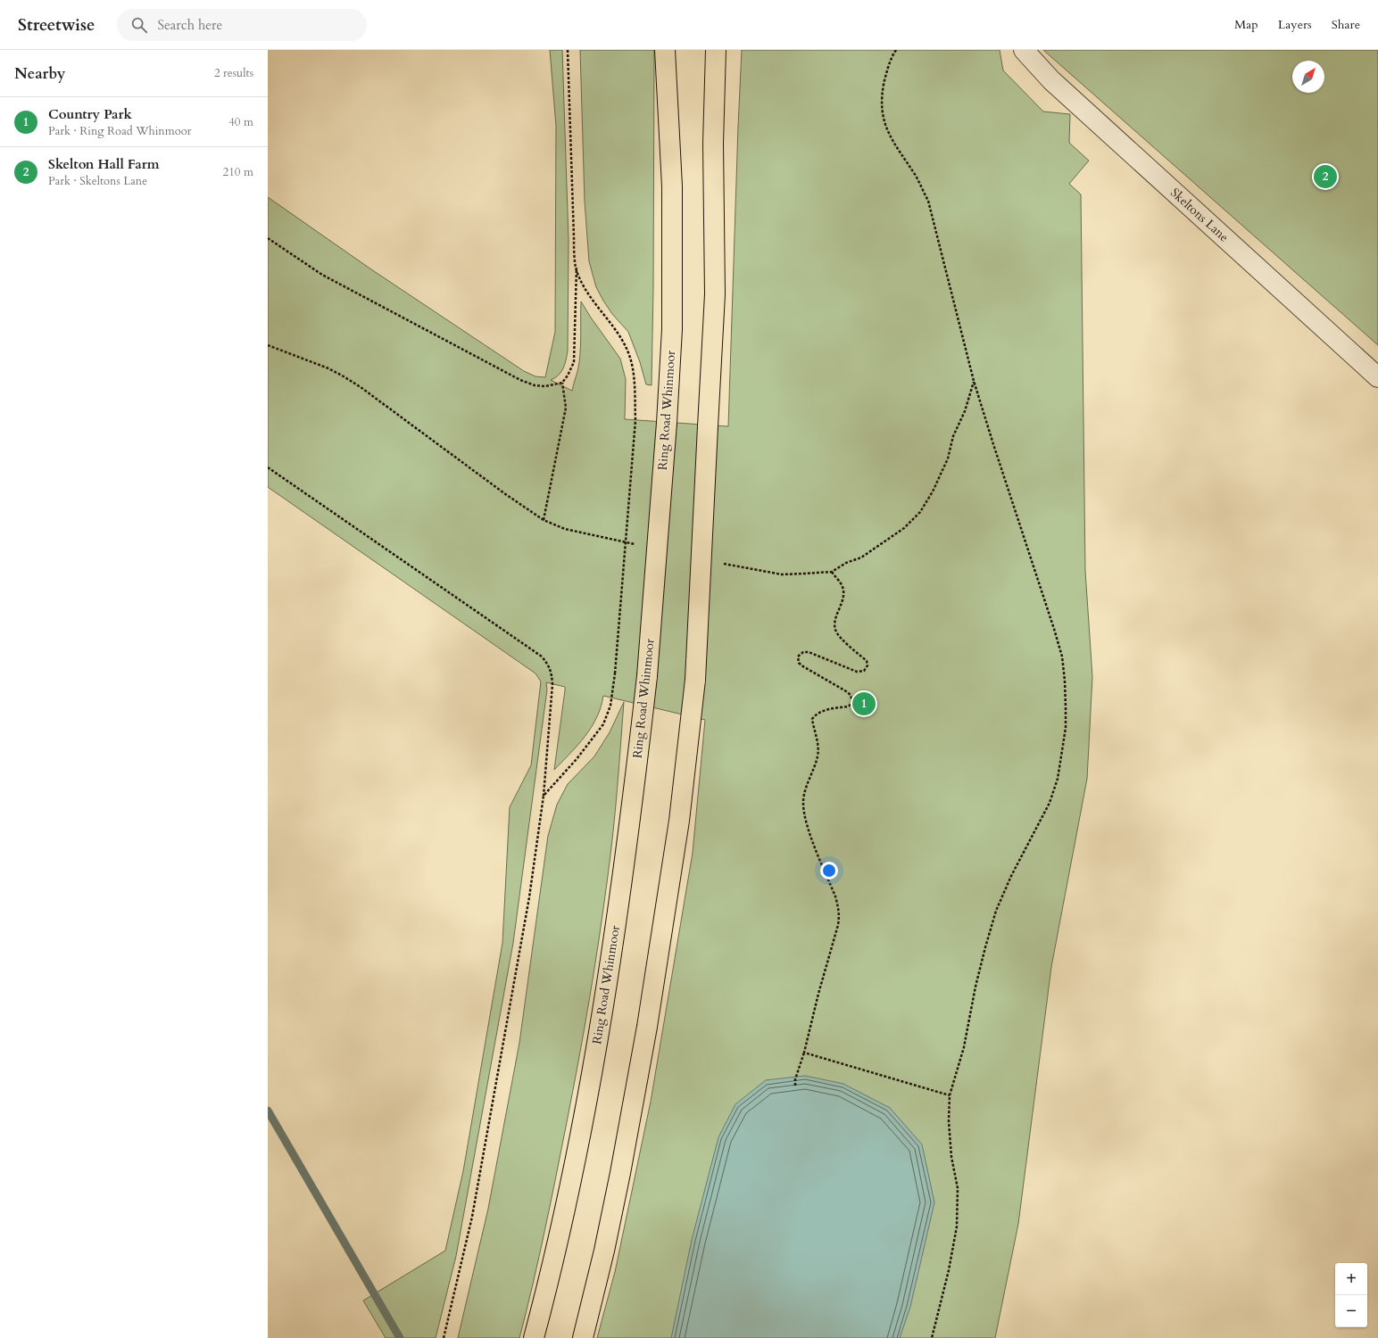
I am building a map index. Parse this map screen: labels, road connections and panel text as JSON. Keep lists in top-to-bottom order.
{
  "streets": {
    "highway": ["Ring Road Whinmoor"],
    "street": ["Skeltons Lane"]
  },
  "north": "top right",
  "page": {
    "header": "Streetwise",
    "search": "Search here",
    "nav": ["Map", "Layers", "Share"],
    "heading": ["Nearby", "2 results"],
    "list": [
      {
        "mark": "1",
        "name": "Country Park",
        "note": "Park · Ring Road Whinmoor",
        "value": "40 m"
      },
      {
        "mark": "2",
        "name": "Skelton Hall Farm",
        "note": "Park · Skeltons Lane",
        "value": "210 m"
      }
    ],
    "pins": ["2", "1"],
    "map_buttons": ["+", "−"]
  }
}
